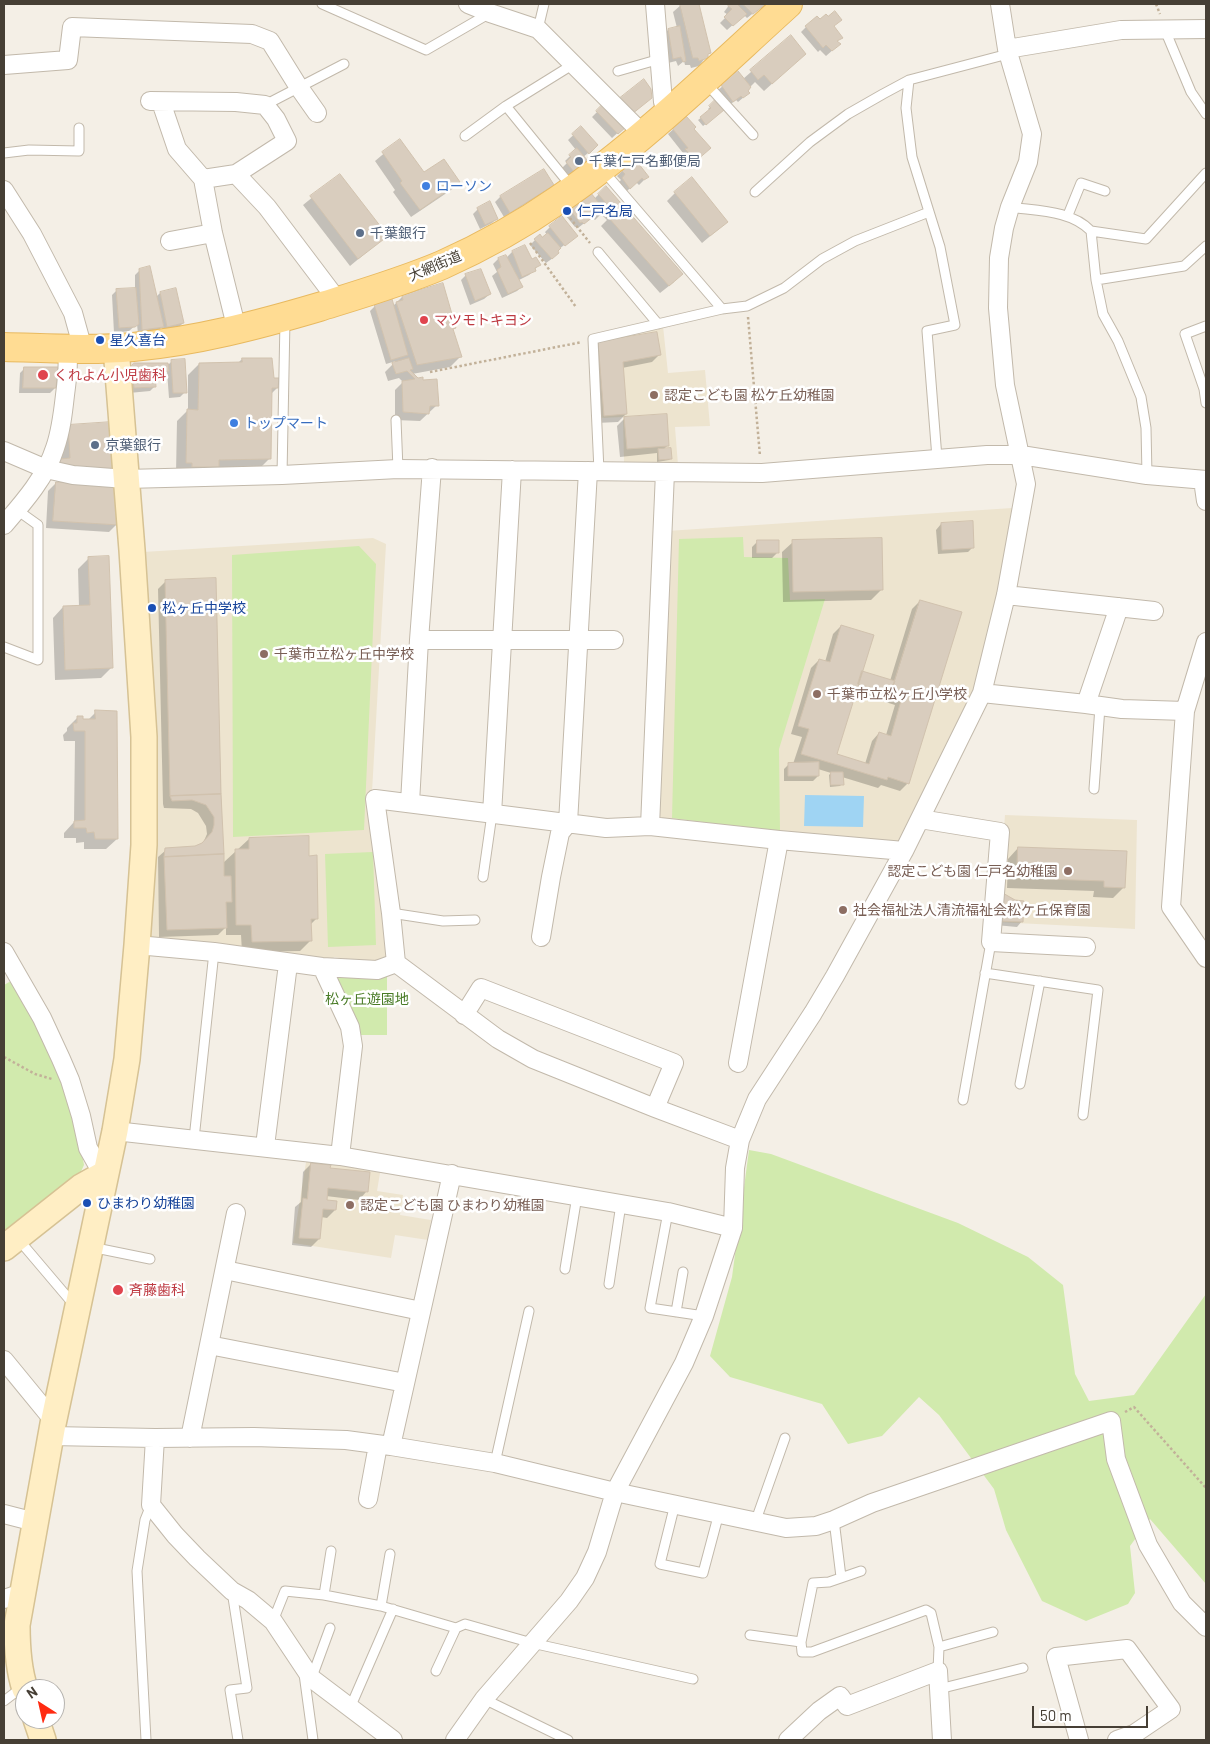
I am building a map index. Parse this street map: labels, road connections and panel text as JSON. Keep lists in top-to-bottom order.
{
  "streets": {
    "main road": ["大網街道"]
  },
  "parks": ["松ヶ丘遊園地"],
  "places": [
    "千葉仁戸名郵便局",
    "ローソン",
    "仁戸名局",
    "千葉銀行",
    "マツモトキヨシ",
    "星久喜台",
    "くれよん小児歯科",
    "認定こども園 松ケ丘幼稚園",
    "トップマート",
    "京葉銀行",
    "松ヶ丘中学校",
    "千葉市立松ヶ丘中学校",
    "千葉市立松ヶ丘小学校",
    "認定こども園 仁戸名幼稚園",
    "社会福祉法人清流福祉会松ケ丘保育園",
    "ひまわり幼稚園",
    "認定こども園 ひまわり幼稚園",
    "斉藤歯科"
  ],
  "scale_bar": "50 m",
  "north": "top left"
}
